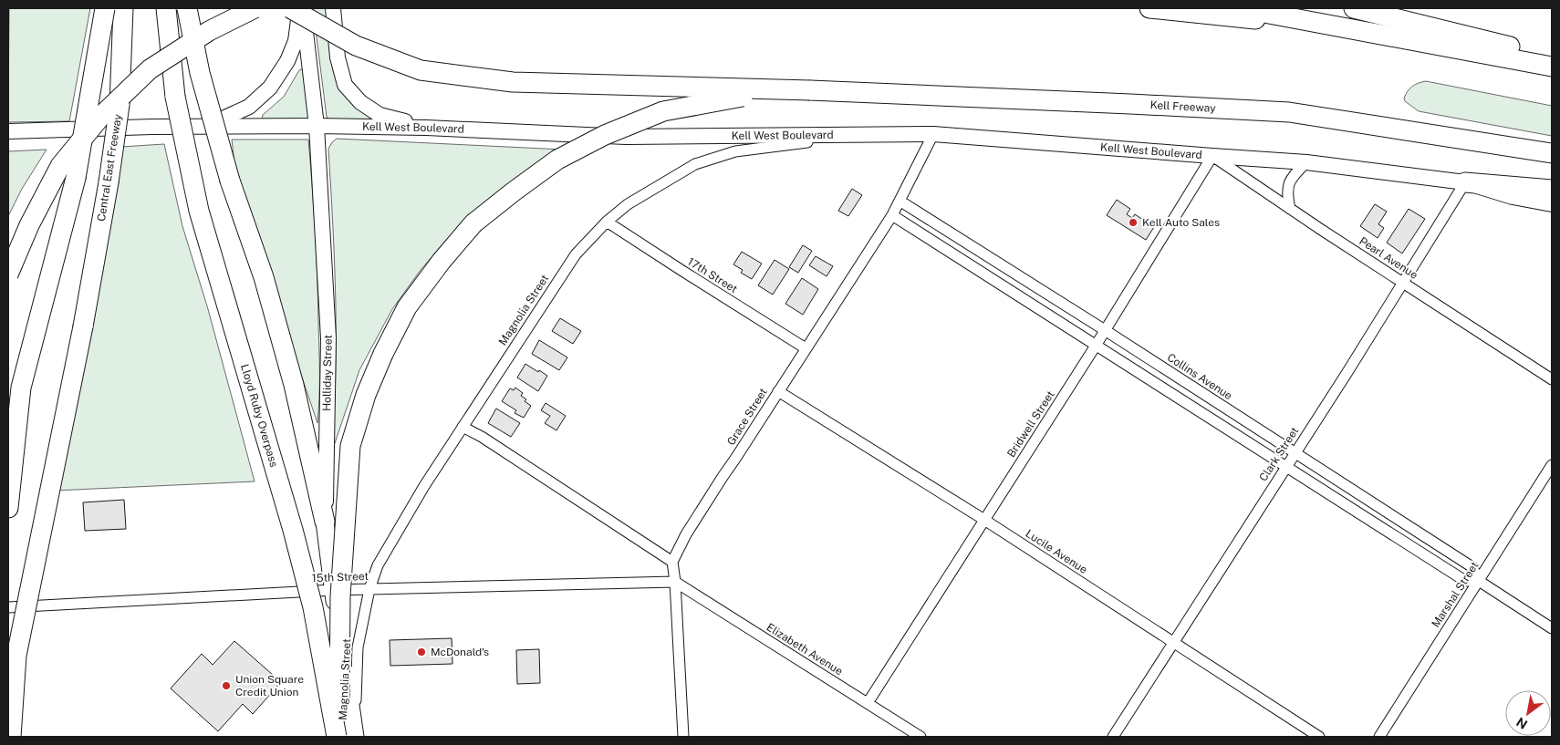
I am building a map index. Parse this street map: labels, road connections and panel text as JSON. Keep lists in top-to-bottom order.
{
  "streets": {
    "highway": ["Kell Freeway", "Central East Freeway", "Lloyd Ruby Overpass"],
    "main road": ["Kell West Boulevard", "Holliday Street"],
    "street": [
      "Pearl Avenue",
      "17th Street",
      "Magnolia Street",
      "Collins Avenue",
      "Grace Street",
      "Bridwell Street",
      "Clark Street",
      "Lucile Avenue",
      "15th Street",
      "Marshal Street",
      "Elizabeth Avenue"
    ]
  },
  "crossings": [
    ["Kell West Boulevard", "Pearl Avenue"],
    ["Kell West Boulevard", "Magnolia Street"],
    ["Kell West Boulevard", "Holliday Street"],
    ["Kell West Boulevard", "Grace Street"],
    ["Kell West Boulevard", "Bridwell Street"],
    ["Kell West Boulevard", "Clark Street"],
    ["Pearl Avenue", "Bridwell Street"],
    ["Pearl Avenue", "Clark Street"],
    ["17th Street", "Magnolia Street"],
    ["17th Street", "Grace Street"],
    ["Magnolia Street", "Holliday Street"],
    ["Magnolia Street", "Lloyd Ruby Overpass"],
    ["Magnolia Street", "Grace Street"],
    ["Magnolia Street", "15th Street"],
    ["Holliday Street", "Lloyd Ruby Overpass"],
    ["Holliday Street", "15th Street"],
    ["Collins Avenue", "Grace Street"],
    ["Collins Avenue", "Bridwell Street"],
    ["Collins Avenue", "Clark Street"],
    ["Collins Avenue", "Marshal Street"],
    ["Grace Street", "Lucile Avenue"],
    ["Bridwell Street", "Lucile Avenue"],
    ["Bridwell Street", "Elizabeth Avenue"],
    ["Clark Street", "Lucile Avenue"],
    ["15th Street", "Elizabeth Avenue"]
  ],
  "places": ["Kell Auto Sales", "McDonald's", "Union Square Credit Union"],
  "north": "bottom left"
}
